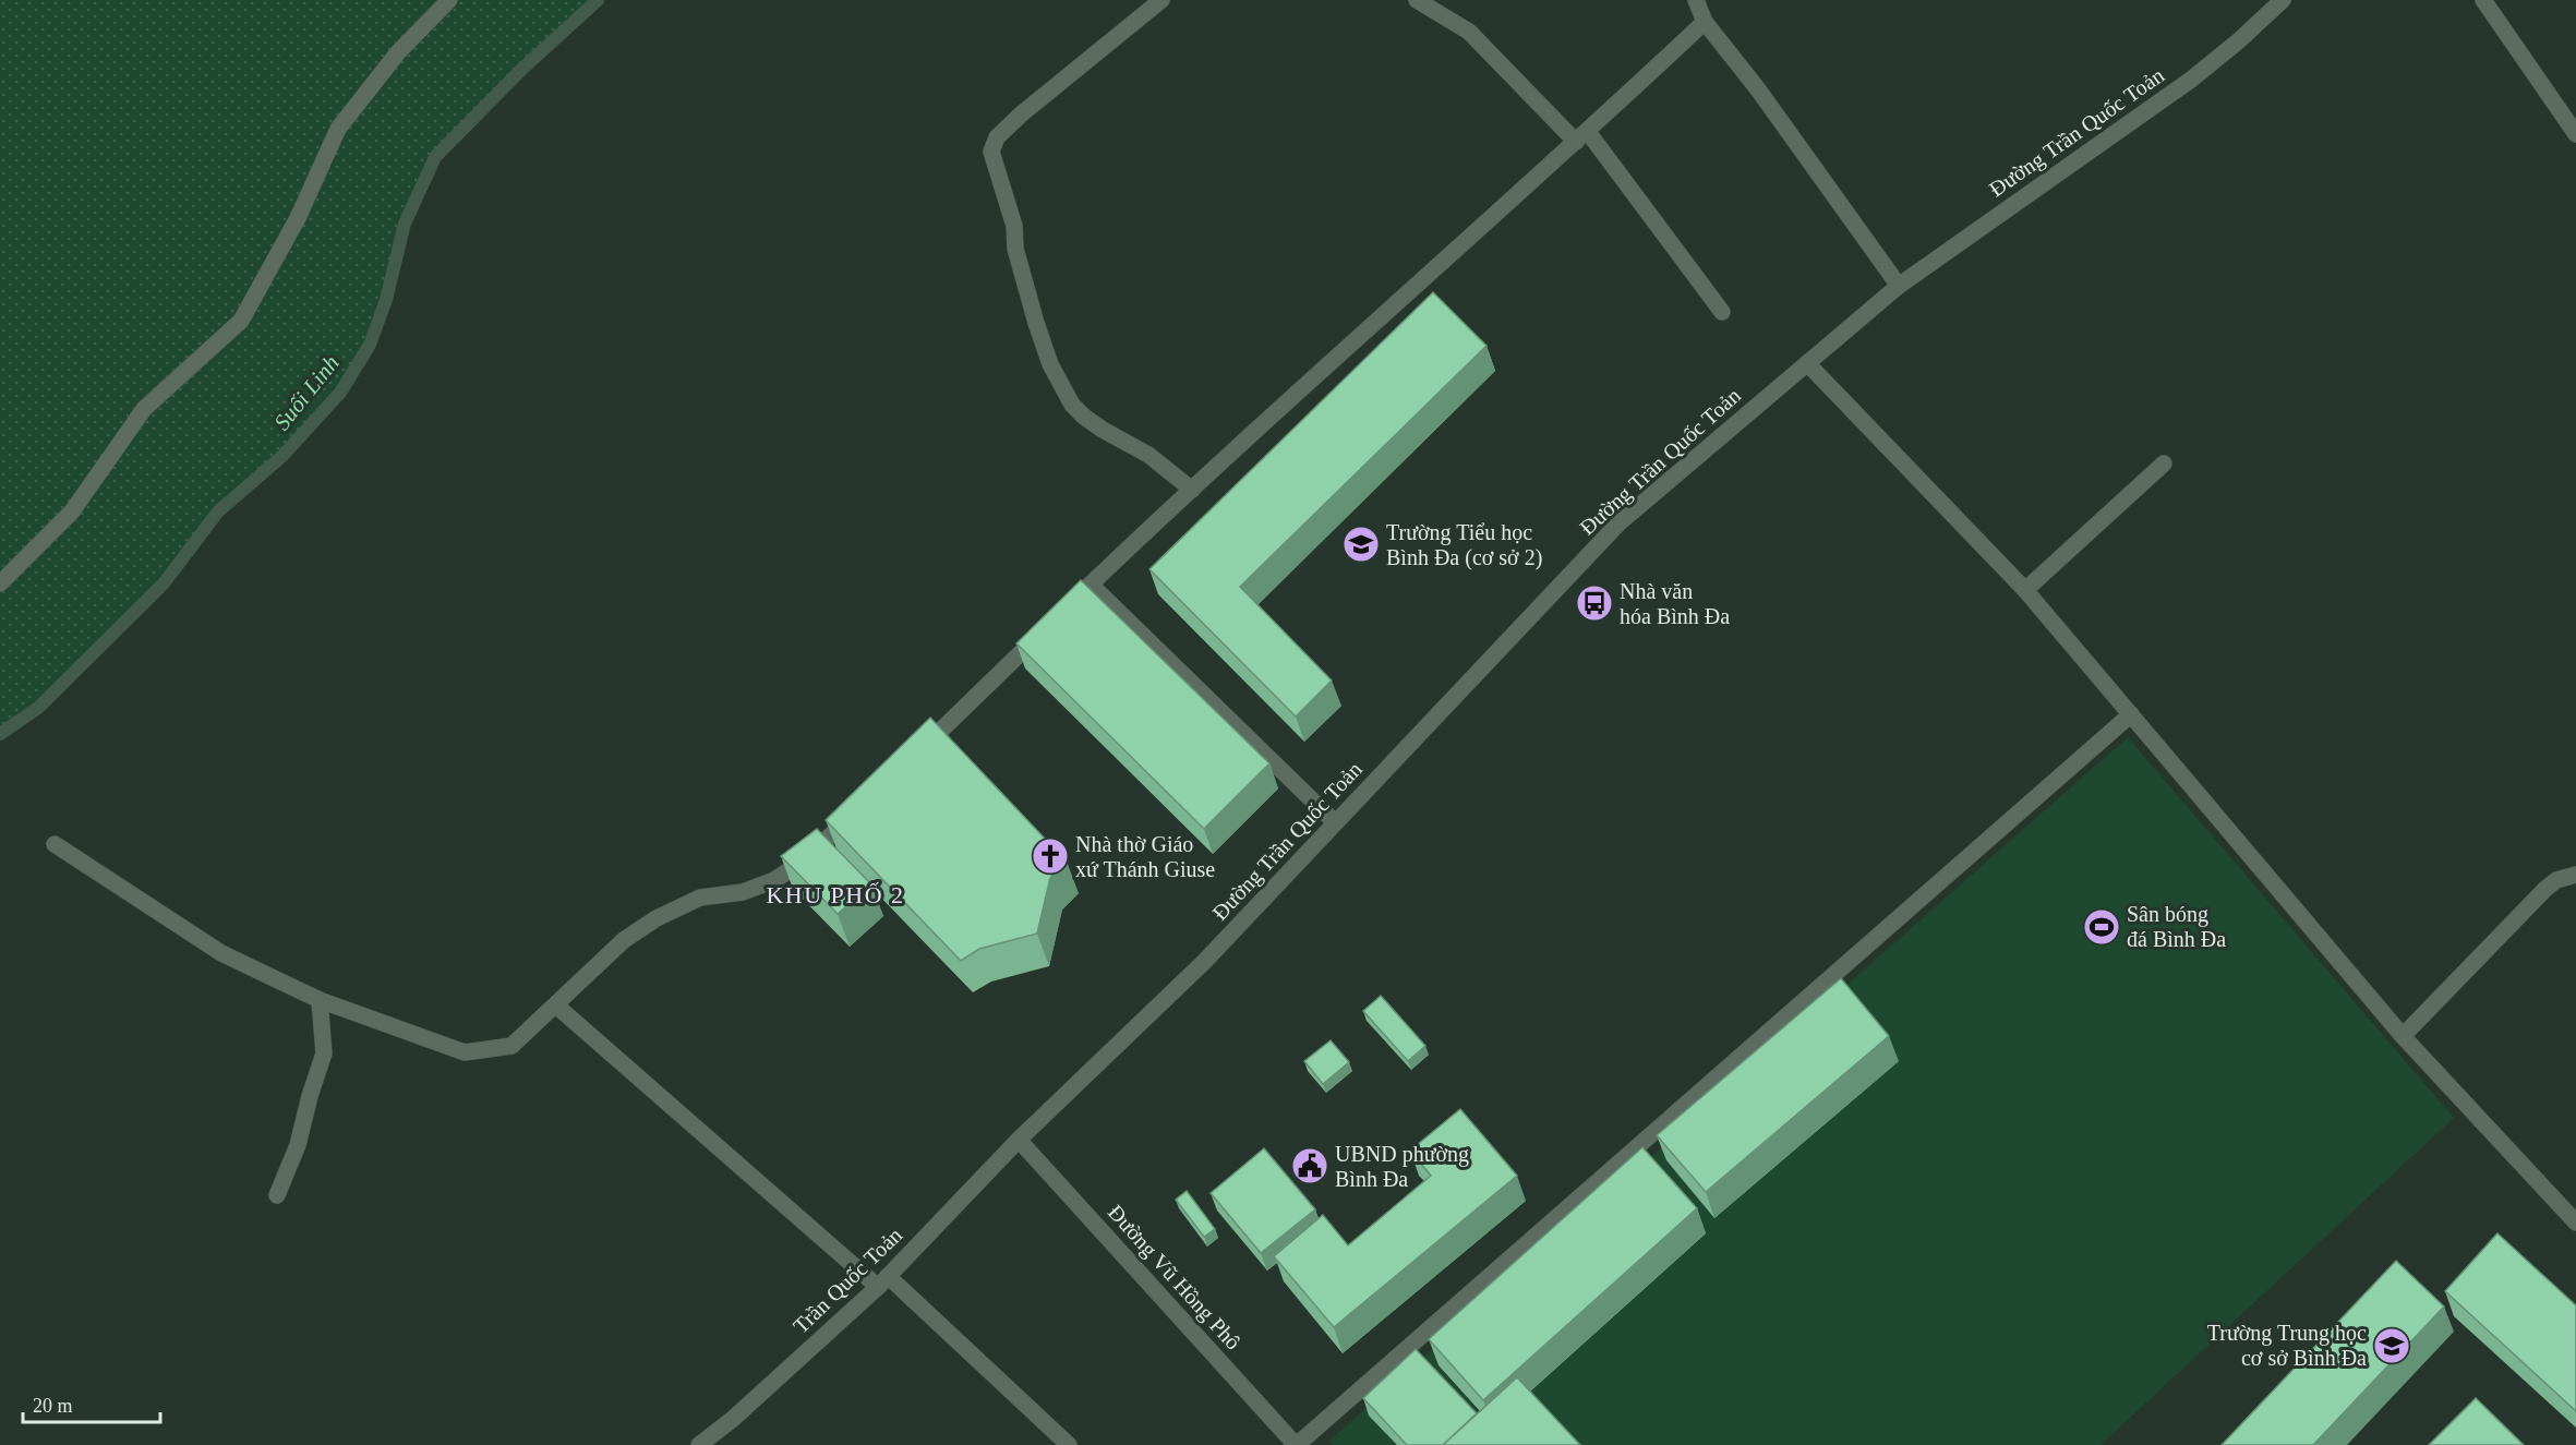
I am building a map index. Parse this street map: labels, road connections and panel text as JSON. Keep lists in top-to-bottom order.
{
  "streets": {
    "street": ["Đường Trần Quốc Toản", "Đường Vũ Hồng Phô", "Trần Quốc Toản"]
  },
  "crossings": [
    ["Đường Trần Quốc Toản", "Đường Vũ Hồng Phô"],
    ["Đường Trần Quốc Toản", "Trần Quốc Toản"],
    ["Đường Vũ Hồng Phô", "Trần Quốc Toản"]
  ],
  "districts": ["KHU PHỐ 2"],
  "water": ["Suối Linh"],
  "places": {
    "school or university": ["Trường Tiểu học Bình Đa (cơ sở 2)", "Trường Trung học cơ sở Bình Đa"],
    "bus stop": ["Nhà văn hóa Bình Đa"],
    "church": ["Nhà thờ Giáo xứ Thánh Giuse"],
    "sports": ["Sân bóng đá Bình Đa"],
    "public building": ["UBND phường Bình Đa"]
  },
  "scale_bar": "20 m"
}
